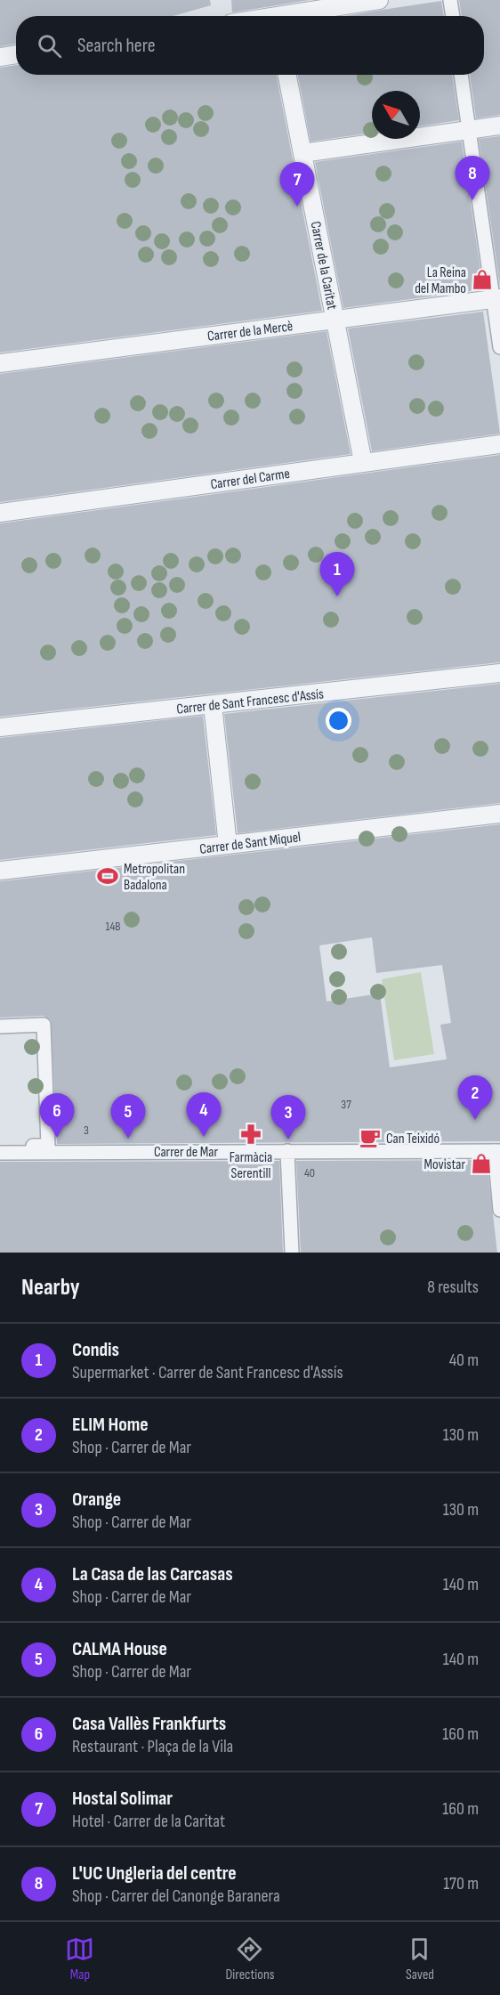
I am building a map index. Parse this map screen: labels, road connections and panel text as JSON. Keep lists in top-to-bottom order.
{
  "streets": {
    "street": [
      "Carrer de la Caritat",
      "Carrer de la Mercè",
      "Carrer del Carme",
      "Carrer de Sant Francesc d'Assís",
      "Carrer de Sant Miquel",
      "Carrer de Mar"
    ]
  },
  "crossings": [
    ["Carrer de la Caritat", "Carrer de la Mercè"],
    ["Carrer de la Caritat", "Carrer del Carme"]
  ],
  "places": {
    "shop": ["La Reina del Mambo", "Movistar"],
    "sports": ["Metropolitan Badalona"],
    "pharmacy": ["Farmàcia Serentill"],
    "cafe": ["Can Teixidó"]
  },
  "house_numbers": [
    "14B",
    "37",
    "3",
    "40"
  ],
  "north": "top left",
  "page": {
    "search": "Search here",
    "pins": [
      "8",
      "7",
      "1",
      "2",
      "4",
      "6",
      "5",
      "3"
    ],
    "heading": ["Nearby", "8 results"],
    "list": [
      {
        "mark": "1",
        "name": "Condis",
        "note": "Supermarket · Carrer de Sant Francesc d'Assís",
        "value": "40 m"
      },
      {
        "mark": "2",
        "name": "ELIM Home",
        "note": "Shop · Carrer de Mar",
        "value": "130 m"
      },
      {
        "mark": "3",
        "name": "Orange",
        "note": "Shop · Carrer de Mar",
        "value": "130 m"
      },
      {
        "mark": "4",
        "name": "La Casa de las Carcasas",
        "note": "Shop · Carrer de Mar",
        "value": "140 m"
      },
      {
        "mark": "5",
        "name": "CALMA House",
        "note": "Shop · Carrer de Mar",
        "value": "140 m"
      },
      {
        "mark": "6",
        "name": "Casa Vallès Frankfurts",
        "note": "Restaurant · Plaça de la Vila",
        "value": "160 m"
      },
      {
        "mark": "7",
        "name": "Hostal Solimar",
        "note": "Hotel · Carrer de la Caritat",
        "value": "160 m"
      },
      {
        "mark": "8",
        "name": "L'UC Ungleria del centre",
        "note": "Shop · Carrer del Canonge Baranera",
        "value": "170 m"
      }
    ],
    "nav": ["Map", "Directions", "Saved"]
  }
}
